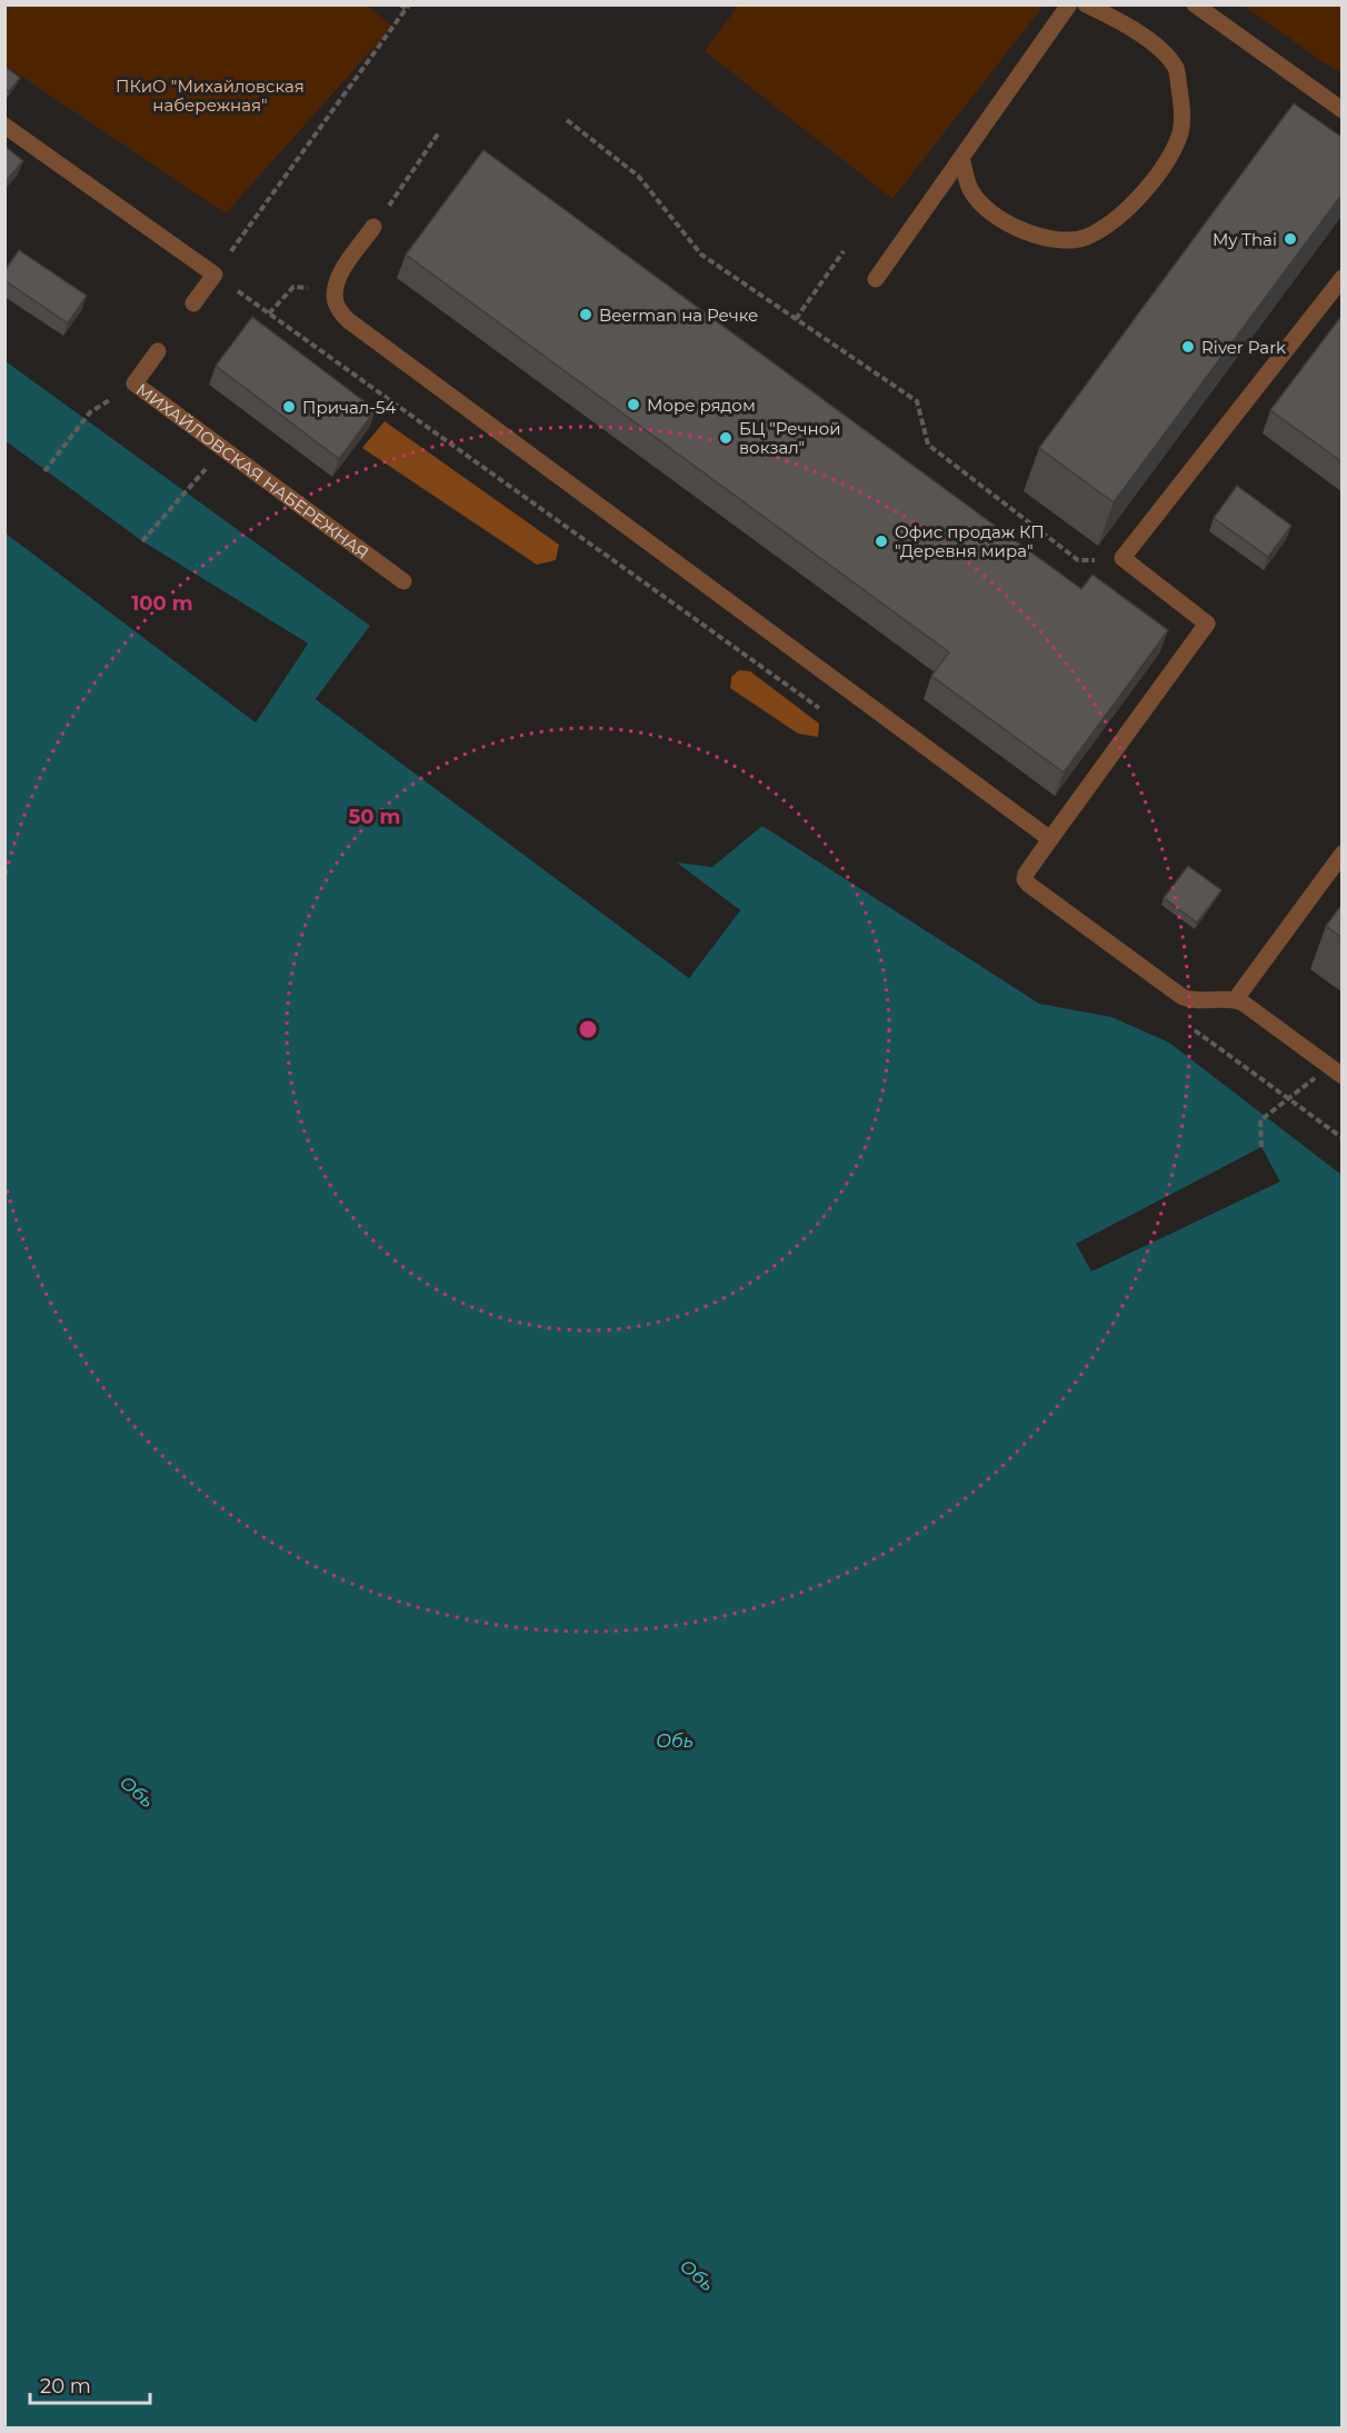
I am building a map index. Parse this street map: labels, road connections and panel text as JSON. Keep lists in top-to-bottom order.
{
  "streets": {
    "street": ["МИХАЙЛОВСКАЯ НАБЕРЕЖНАЯ"]
  },
  "water": ["Обь"],
  "parks": ["ПКиО \"Михайловская набережная\""],
  "places": [
    "My Thai",
    "Beerman на Речке",
    "River Park",
    "Море рядом",
    "Причал-54",
    "БЦ \"Речной вокзал\"",
    "Офис продаж КП \"Деревня мира\""
  ],
  "scale_bar": "20 m",
  "rings": ["100 m", "50 m"]
}
